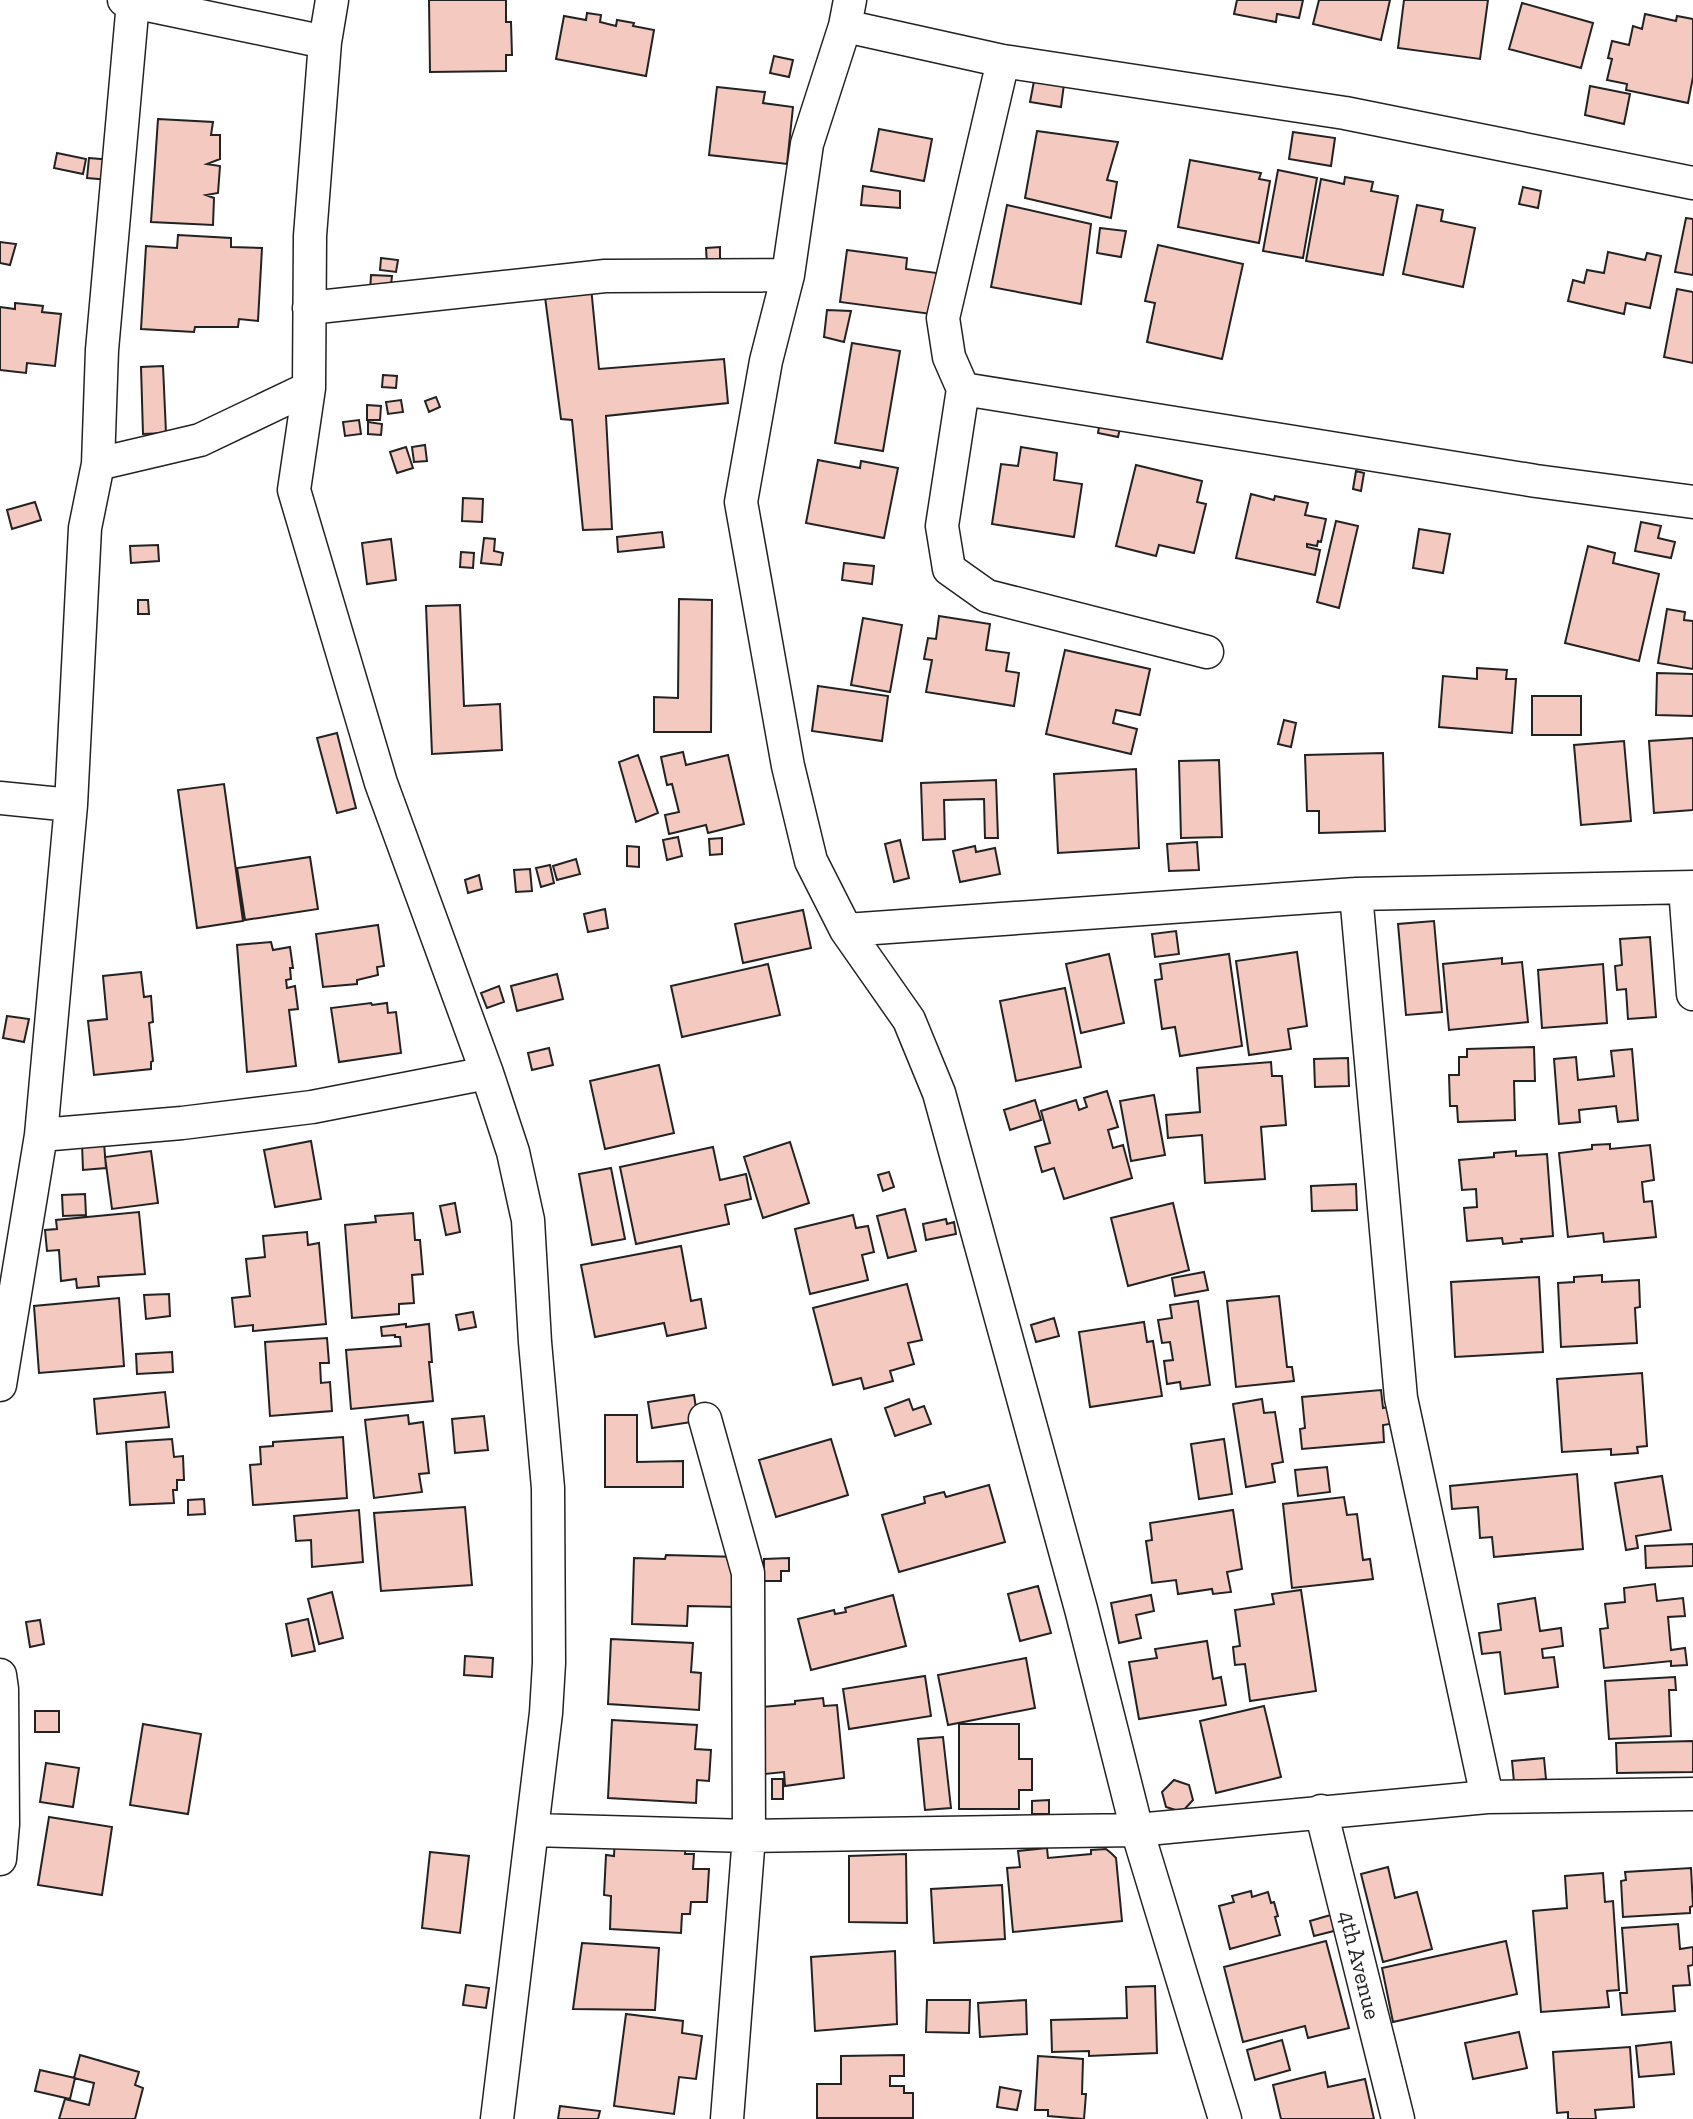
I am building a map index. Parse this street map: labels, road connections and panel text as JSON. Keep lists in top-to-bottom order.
{
  "streets": {
    "street": ["4th Avenue"]
  }
}
